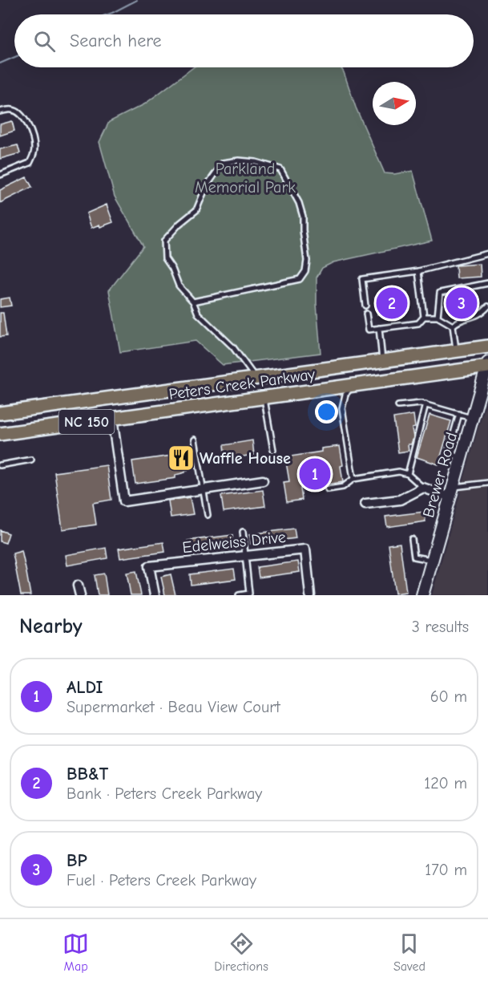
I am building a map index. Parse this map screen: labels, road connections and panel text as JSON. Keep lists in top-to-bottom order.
{
  "streets": {
    "main road": ["Peters Creek Parkway", "NC 150"],
    "street": ["Brewer Road", "Edelweiss Drive"]
  },
  "crossings": [
    ["Peters Creek Parkway", "Brewer Road"]
  ],
  "parks": ["Parkland Memorial Park"],
  "places": {
    "restaurant": ["Waffle House"]
  },
  "north": "right",
  "page": {
    "search": "Search here",
    "pins": ["2", "3", "1"],
    "heading": ["Nearby", "3 results"],
    "list": [
      {
        "mark": "1",
        "name": "ALDI",
        "note": "Supermarket · Beau View Court",
        "value": "60 m"
      },
      {
        "mark": "2",
        "name": "BB&T",
        "note": "Bank · Peters Creek Parkway",
        "value": "120 m"
      },
      {
        "mark": "3",
        "name": "BP",
        "note": "Fuel · Peters Creek Parkway",
        "value": "170 m"
      }
    ],
    "nav": ["Map", "Directions", "Saved"]
  }
}
